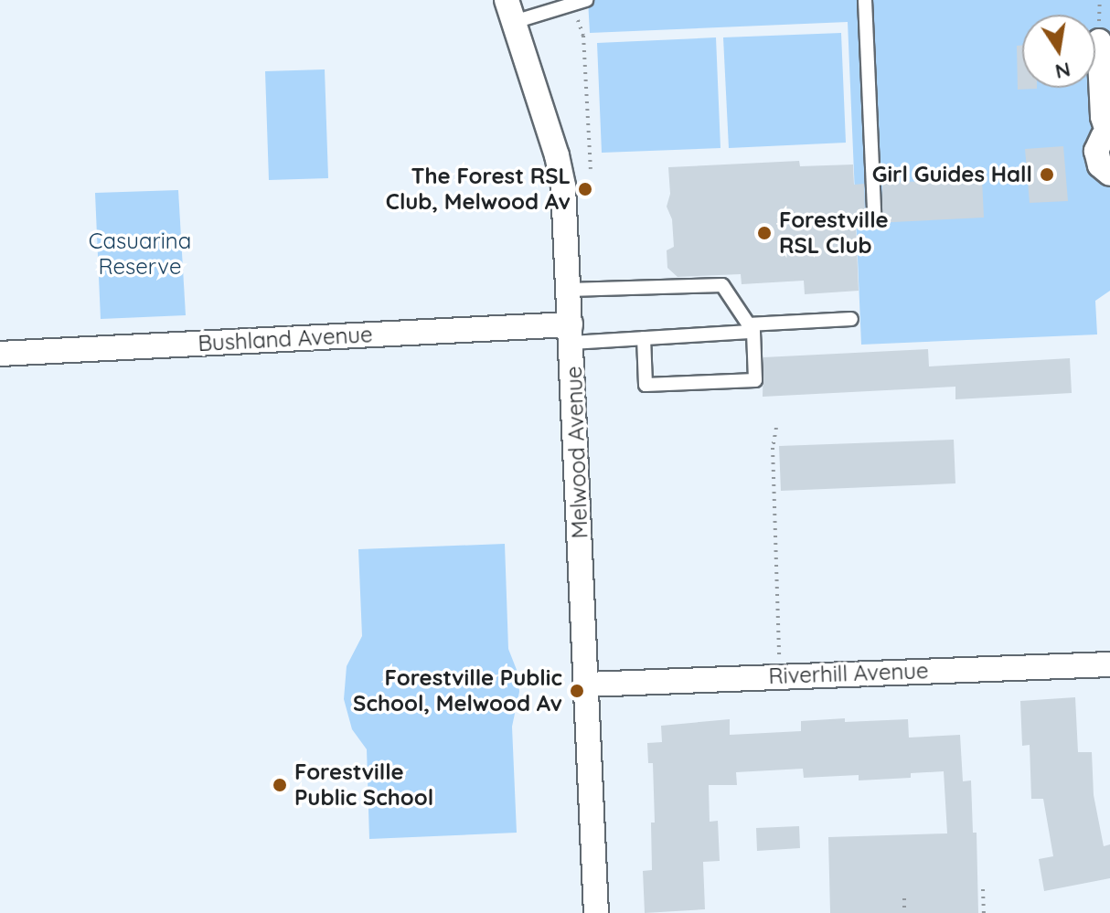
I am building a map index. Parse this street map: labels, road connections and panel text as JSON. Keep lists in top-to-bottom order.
{
  "streets": {
    "street": ["Bushland Avenue", "Melwood Avenue", "Riverhill Avenue"]
  },
  "crossings": [
    ["Bushland Avenue", "Melwood Avenue"],
    ["Melwood Avenue", "Riverhill Avenue"]
  ],
  "parks": ["Casuarina Reserve"],
  "places": [
    "Girl Guides Hall",
    "The Forest RSL Club, Melwood Av",
    "Forestville RSL Club",
    "Forestville Public School, Melwood Av",
    "Forestville Public School"
  ],
  "north": "bottom"
}
